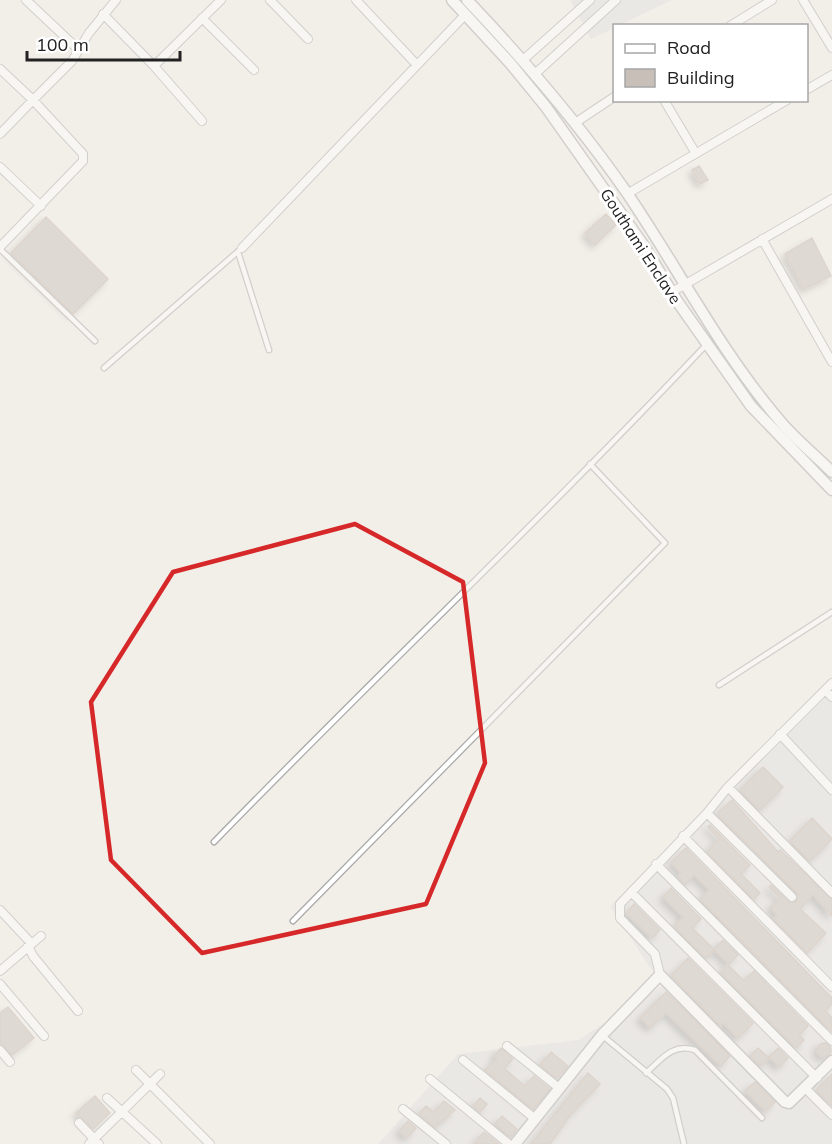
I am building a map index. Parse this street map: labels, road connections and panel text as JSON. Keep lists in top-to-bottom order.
{
  "streets": {
    "street": ["Gouthami Enclave"]
  },
  "legend": ["Road", "Building"],
  "scale_bar": "100 m"
}
